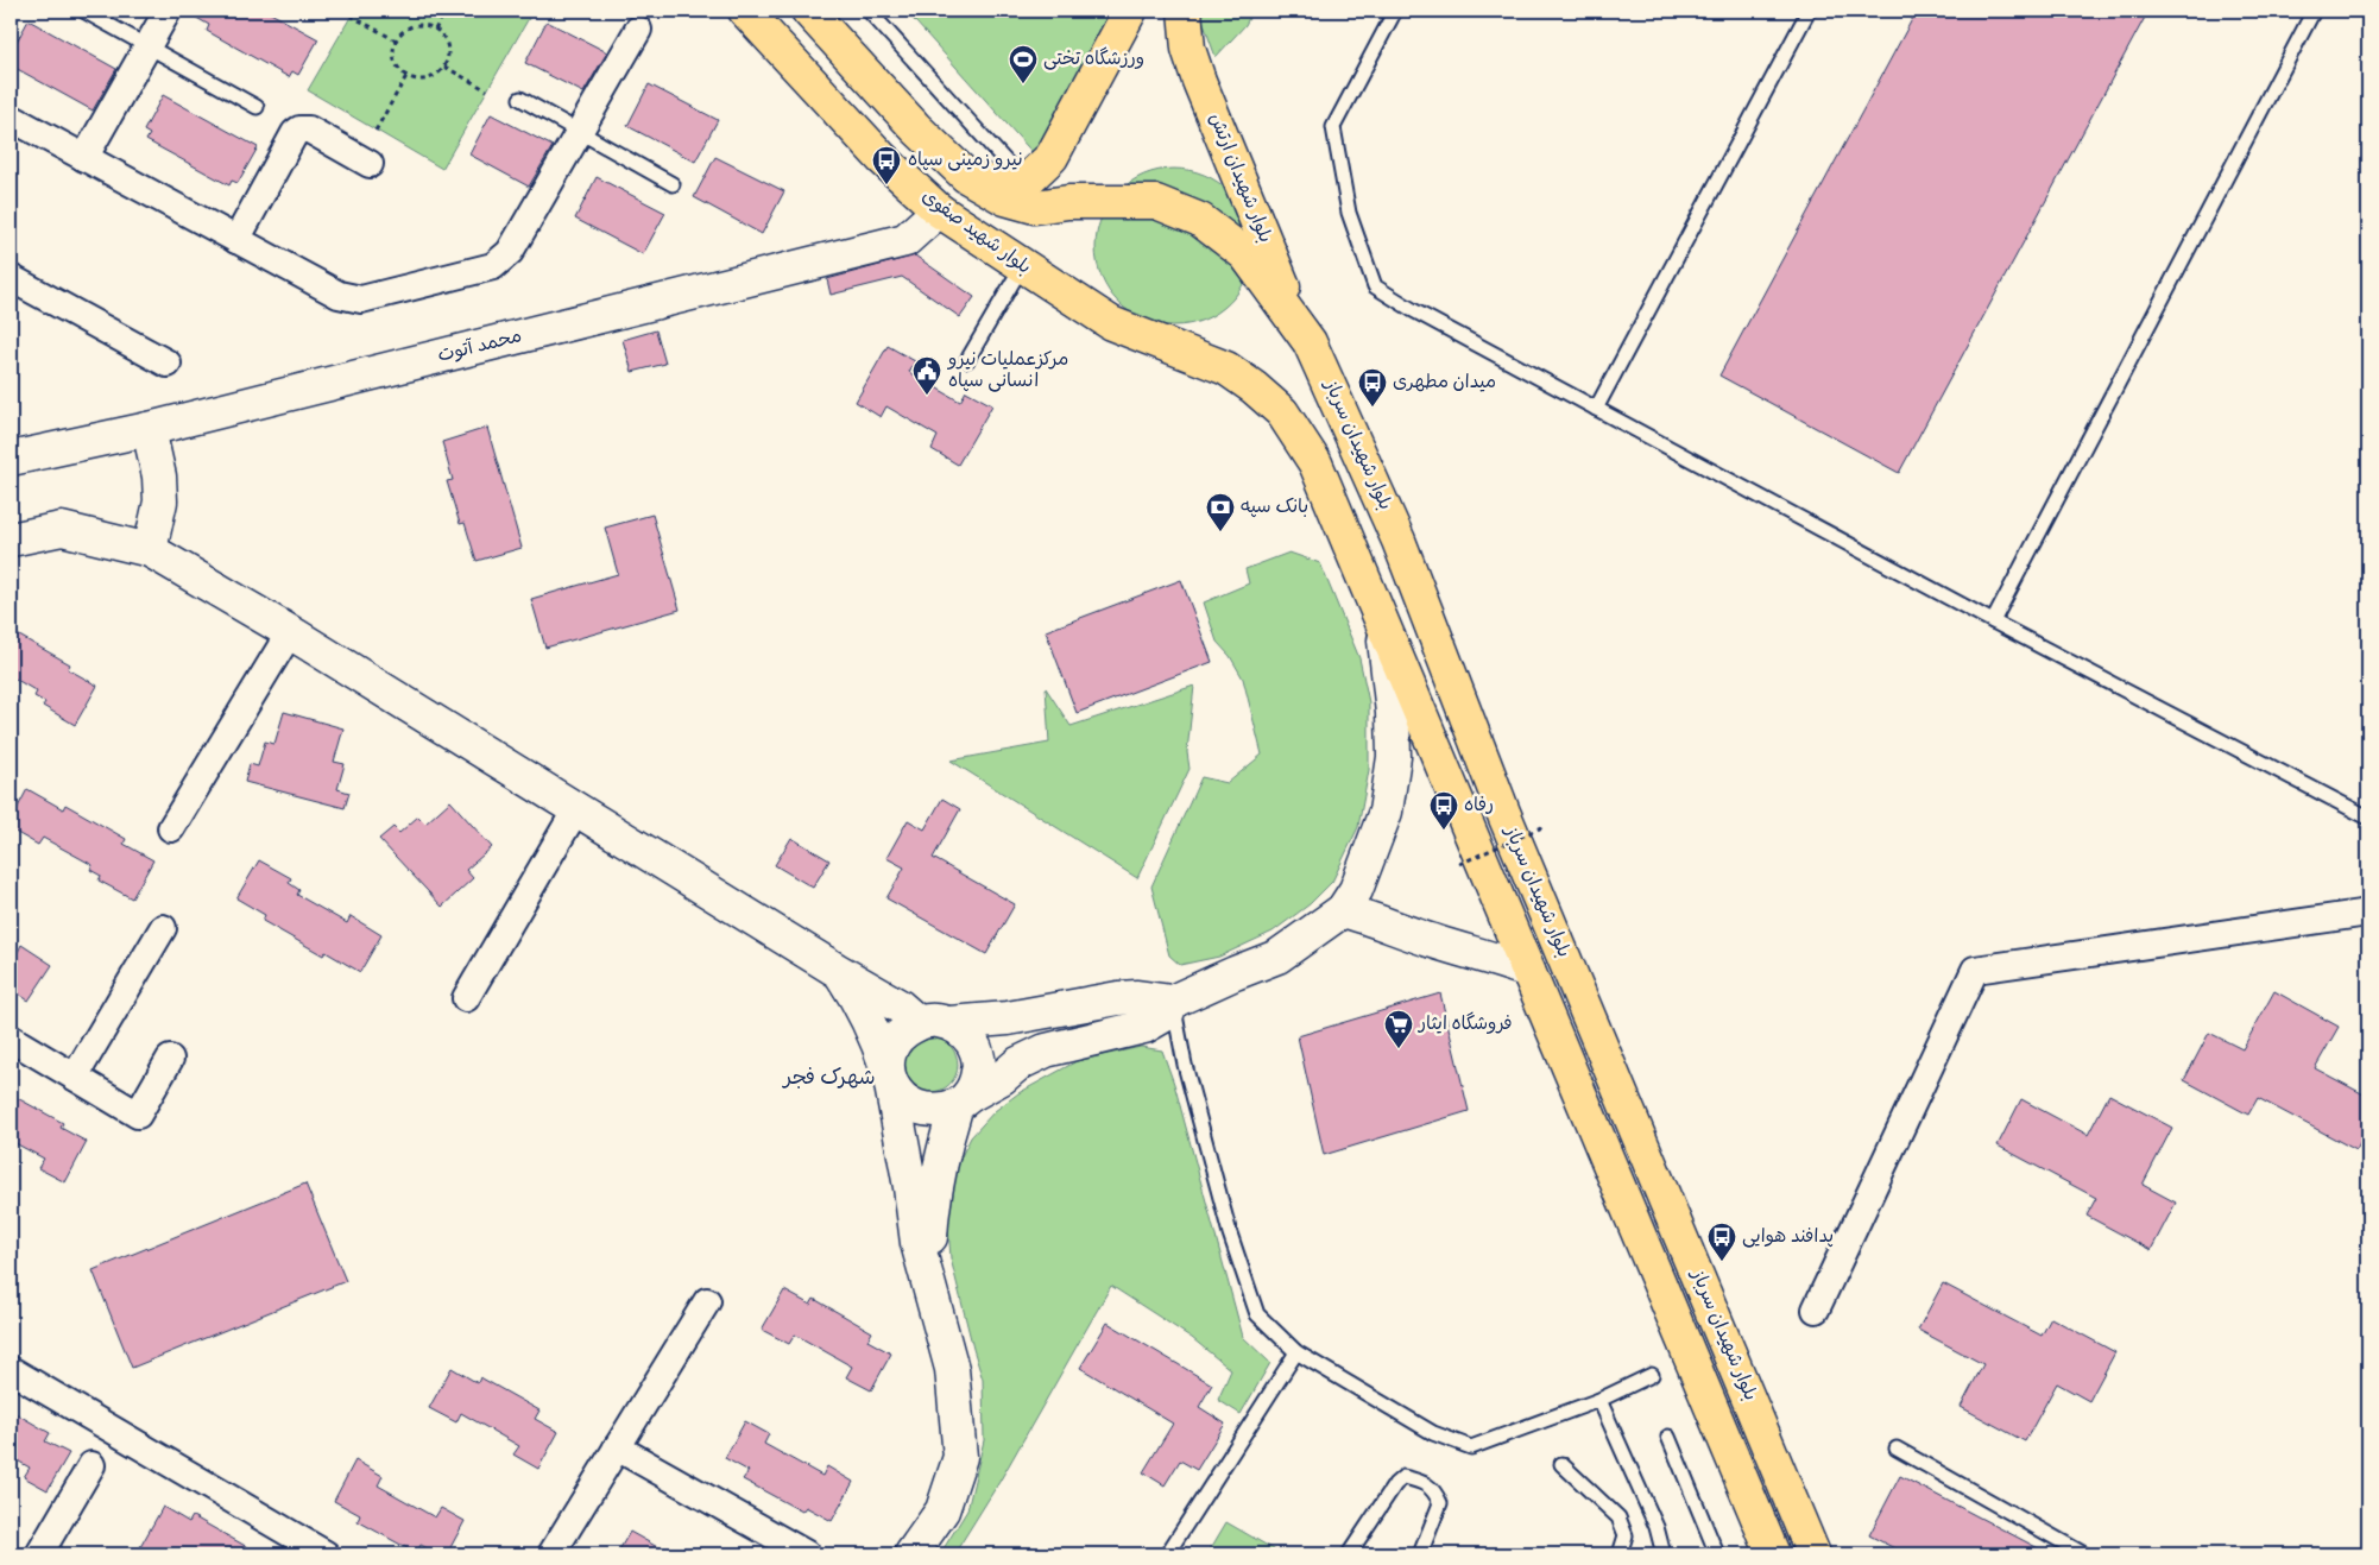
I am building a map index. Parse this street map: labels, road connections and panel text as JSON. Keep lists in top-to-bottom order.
{
  "streets": {
    "main road": ["بلوار شهیدان ارتش", "بلوار شهید صفوی", "بلوار شهیدان سرباز"],
    "street": ["محمد آتوت"]
  },
  "crossings": [
    ["بلوار شهیدان ارتش", "بلوار شهیدان سرباز"],
    ["بلوار شهید صفوی", "محمد آتوت"],
    ["بلوار شهید صفوی", "بلوار شهیدان سرباز"]
  ],
  "districts": ["شهرک فجر"],
  "places": {
    "sports": ["ورزشگاه تختی"],
    "bus stop": [
      "نیرو زمینی سپاه",
      "میدان مطهری",
      "رفاه",
      "پدافند هوایی"
    ],
    "public building": ["مرکزعملیات نیرو انسانی سپاه"],
    "bank": ["بانک سپه"],
    "supermarket": ["فروشگاه ایثار"]
  }
}
